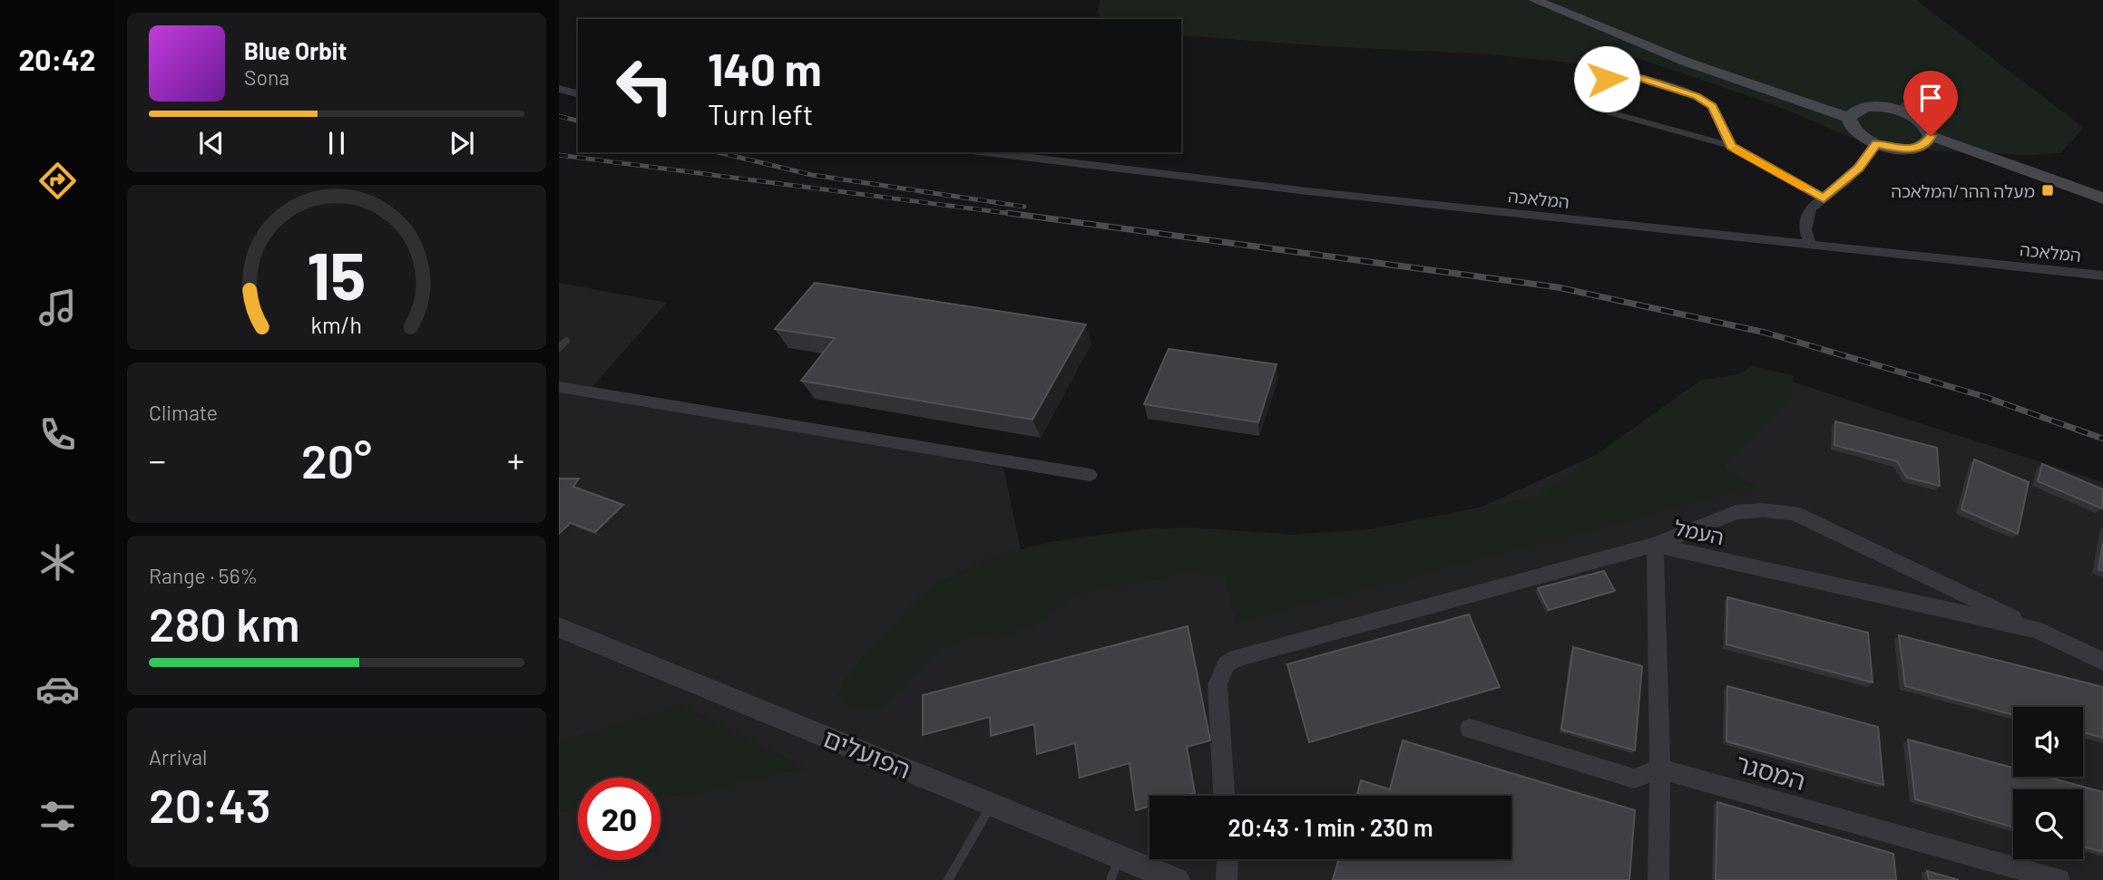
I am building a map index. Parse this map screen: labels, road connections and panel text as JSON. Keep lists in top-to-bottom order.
{
  "streets": {
    "street": [
      "המלאכה",
      "העמל",
      "הפועלים",
      "המסגר"
    ]
  },
  "places": {
    "transit": ["מעלה ההר/המלאכה"]
  },
  "page": {
    "tabs": "20:42",
    "turn": ["140 m", "Turn left"],
    "song": ["Blue Orbit", "Sona"],
    "tile": [
      "Climate",
      ["Range · 56%", "280 km"],
      ["Arrival", "20:43"]
    ],
    "heat": ["−", "20°", "+"],
    "limit": "20",
    "trip": "20:43 · 1 min · 230 m",
    "gauge": ["15", "km/h"]
  }
}
